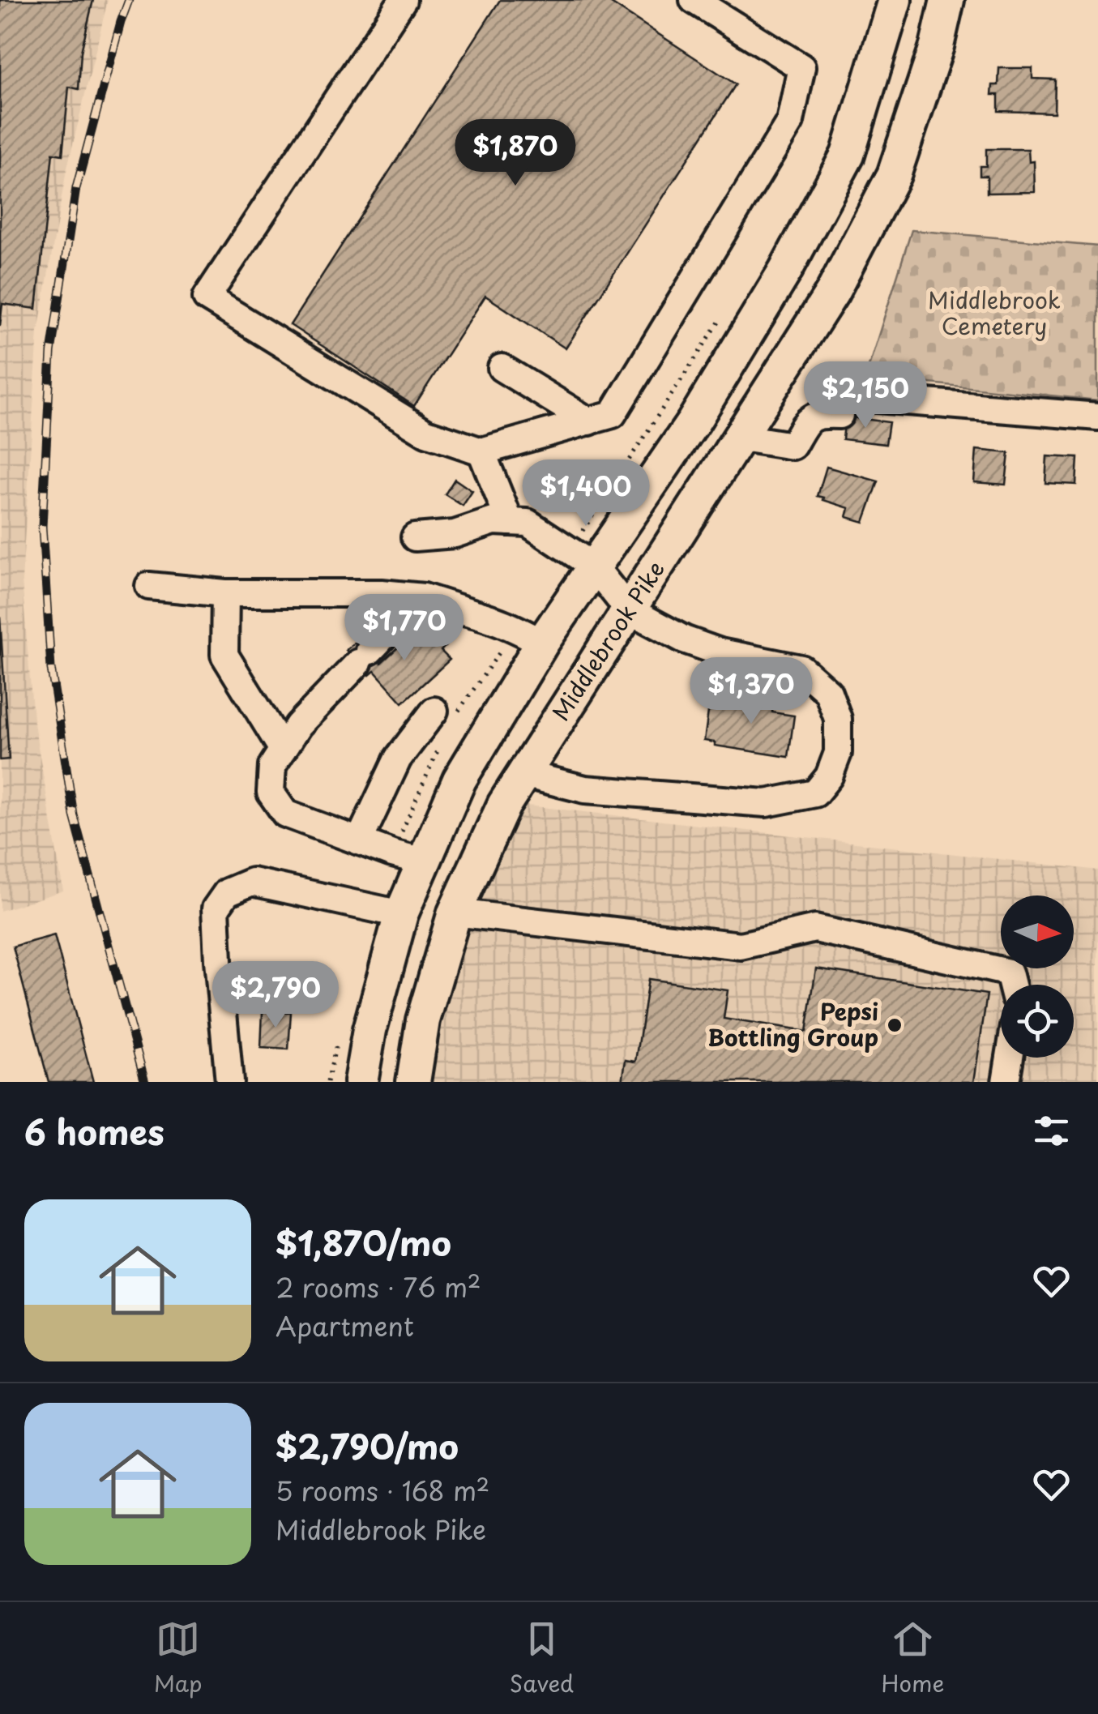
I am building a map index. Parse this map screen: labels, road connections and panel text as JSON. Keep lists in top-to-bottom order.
{
  "streets": {
    "main road": ["Middlebrook Pike"]
  },
  "parks": ["Middlebrook Cemetery"],
  "places": ["Pepsi Bottling Group"],
  "north": "right",
  "page": {
    "price": [
      "$1,870",
      "$2,150",
      "$1,400",
      "$1,770",
      "$1,370",
      "$2,790"
    ],
    "heading": "6 homes",
    "list": [
      {
        "name": "$1,870/mo",
        "note": "2 rooms · 76 m² · Apartment"
      },
      {
        "name": "$2,790/mo",
        "note": "5 rooms · 168 m² · Middlebrook Pike"
      }
    ],
    "tabs": ["Map", "Saved", "Home"]
  }
}
